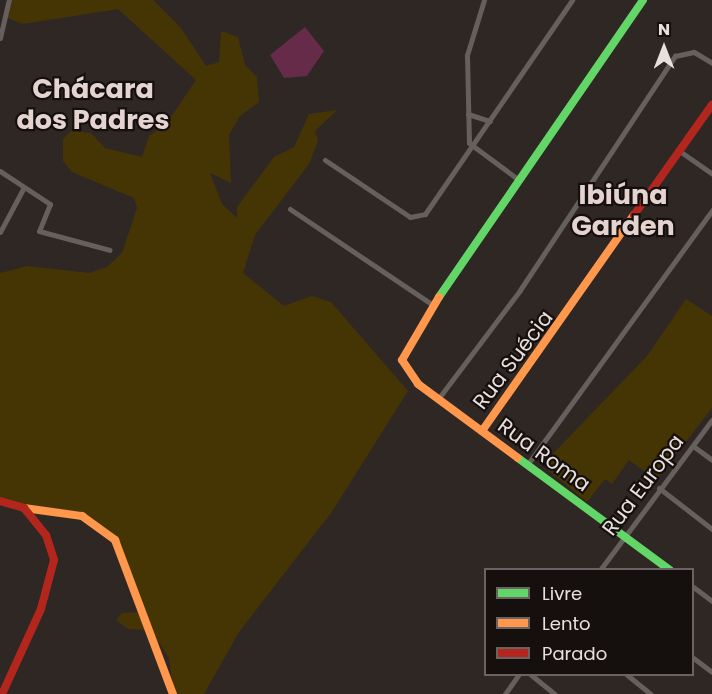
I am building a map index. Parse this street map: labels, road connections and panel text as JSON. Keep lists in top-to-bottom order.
{
  "streets": {
    "street": ["Rua Suécia", "Rua Roma", "Rua Europa"]
  },
  "crossings": [
    ["Rua Suécia", "Rua Roma"],
    ["Rua Roma", "Rua Europa"]
  ],
  "districts": ["Chácara dos Padres", "Ibiúna Garden"],
  "legend": ["Livre", "Lento", "Parado"],
  "north": "top"
}
